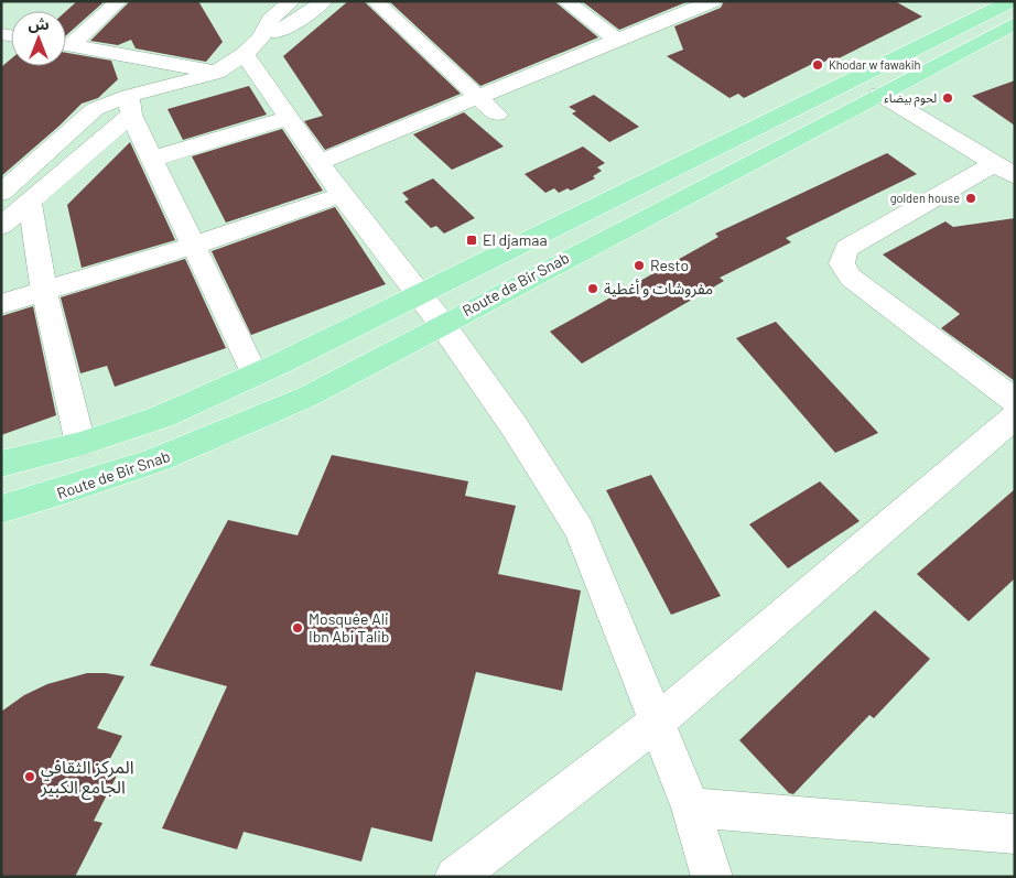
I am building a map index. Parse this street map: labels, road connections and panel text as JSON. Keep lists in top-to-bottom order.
{
  "streets": {
    "main road": ["Route de Bir Snab"]
  },
  "places": {
    "other": [
      "Khodar w fawakih",
      "لحوم بيضاء",
      "golden house",
      "Resto",
      "مفروشات و أغطية",
      "Mosquée Ali Ibn Abi Talib",
      "المركز الثقافي الجامع الكبير"
    ],
    "transit": ["El djamaa"]
  },
  "north": "top"
}
